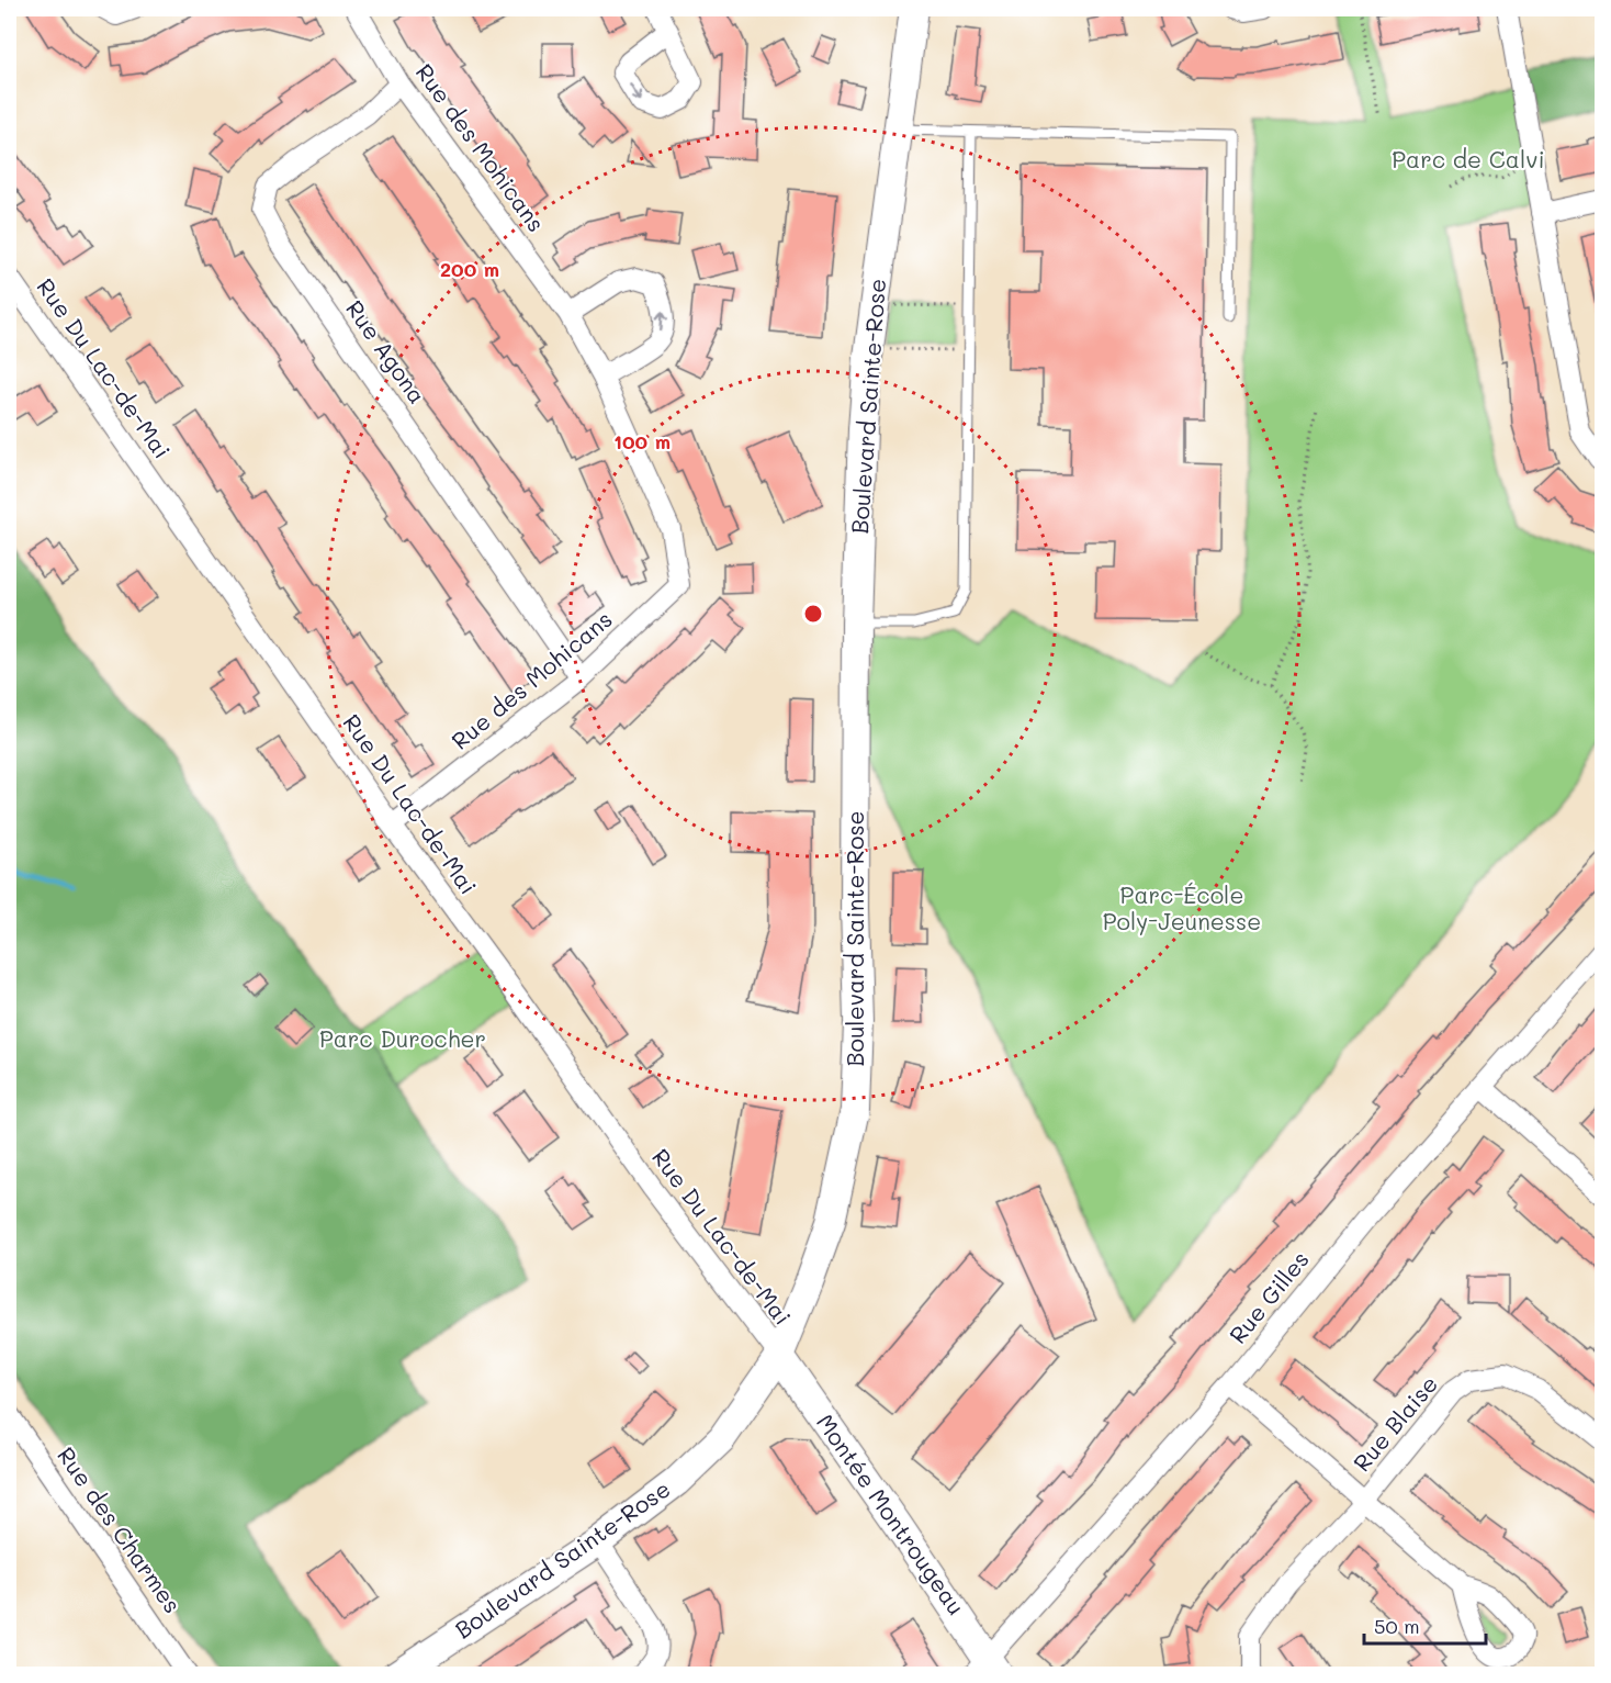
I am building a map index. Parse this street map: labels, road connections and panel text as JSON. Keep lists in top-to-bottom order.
{
  "streets": {
    "street": [
      "Rue des Mohicans",
      "Rue Agona",
      "Rue Du Lac-de-Mai",
      "Boulevard Sainte-Rose",
      "Rue Gilles",
      "Rue Blaise",
      "Montée Montrougeau",
      "Rue des Charmes"
    ]
  },
  "crossings": [
    ["Rue des Mohicans", "Rue Agona"],
    ["Rue des Mohicans", "Rue Du Lac-de-Mai"],
    ["Rue Du Lac-de-Mai", "Boulevard Sainte-Rose"],
    ["Rue Du Lac-de-Mai", "Montée Montrougeau"],
    ["Boulevard Sainte-Rose", "Montée Montrougeau"],
    ["Rue Gilles", "Montée Montrougeau"]
  ],
  "parks": ["Parc de Calvi", "Parc-École Poly-Jeunesse", "Parc Durocher"],
  "scale_bar": "50 m",
  "rings": ["200 m", "100 m"]
}
